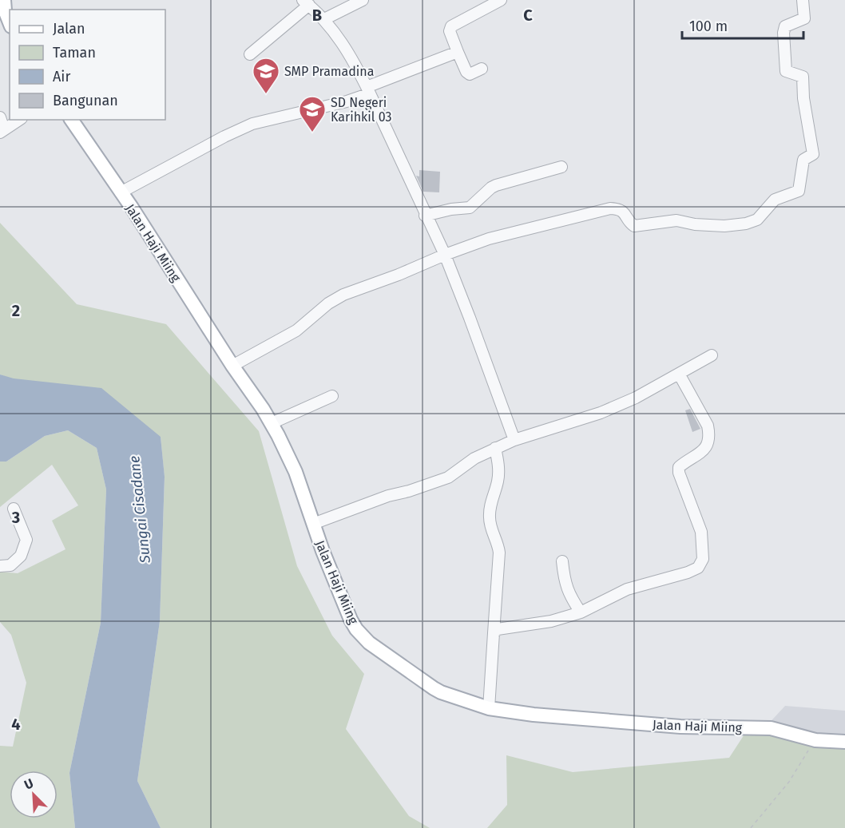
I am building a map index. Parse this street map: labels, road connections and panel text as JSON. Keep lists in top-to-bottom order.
{
  "streets": {
    "main road": ["Jalan Haji Miing"]
  },
  "water": ["Sungai Cisadane"],
  "places": {
    "school or university": ["SMP Pramadina", "SD Negeri Karihkil 03"]
  },
  "legend": [
    "Jalan",
    "Taman",
    "Air",
    "Bangunan"
  ],
  "scale_bar": "100 m",
  "north": "top left",
  "grid": {
    "columns": ["B", "C"],
    "rows": ["2", "3", "4"]
  }
}
